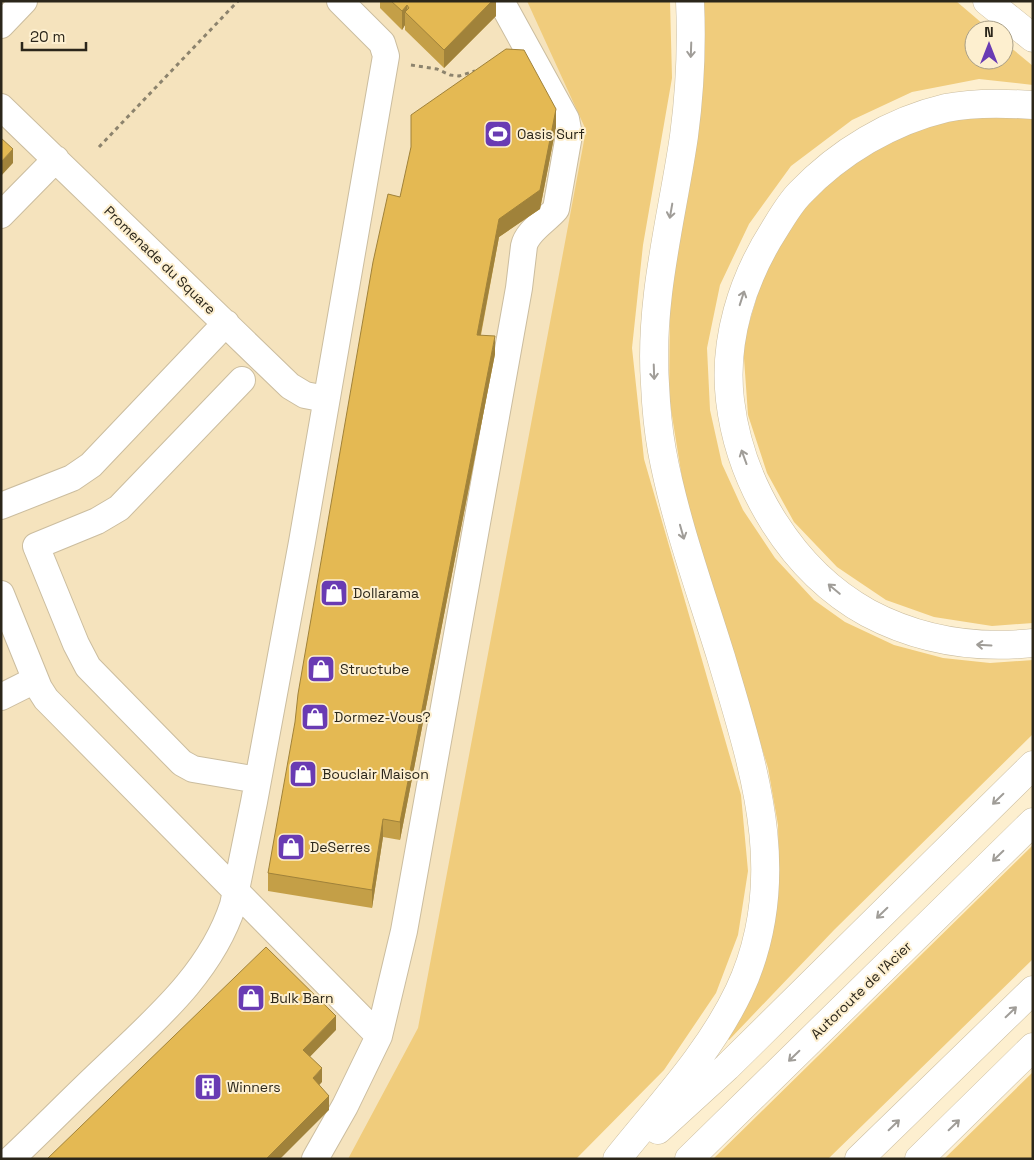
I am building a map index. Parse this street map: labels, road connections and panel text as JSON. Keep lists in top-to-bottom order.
{
  "streets": {
    "highway": ["Autoroute de l'Acier"],
    "street": ["Promenade du Square"]
  },
  "places": {
    "sports": ["Oasis Surf"],
    "shop": [
      "Dollarama",
      "Structube",
      "Dormez-Vous?",
      "Bouclair Maison",
      "DeSerres",
      "Bulk Barn"
    ],
    "building": ["Winners"]
  },
  "scale_bar": "20 m",
  "north": "top"
}
